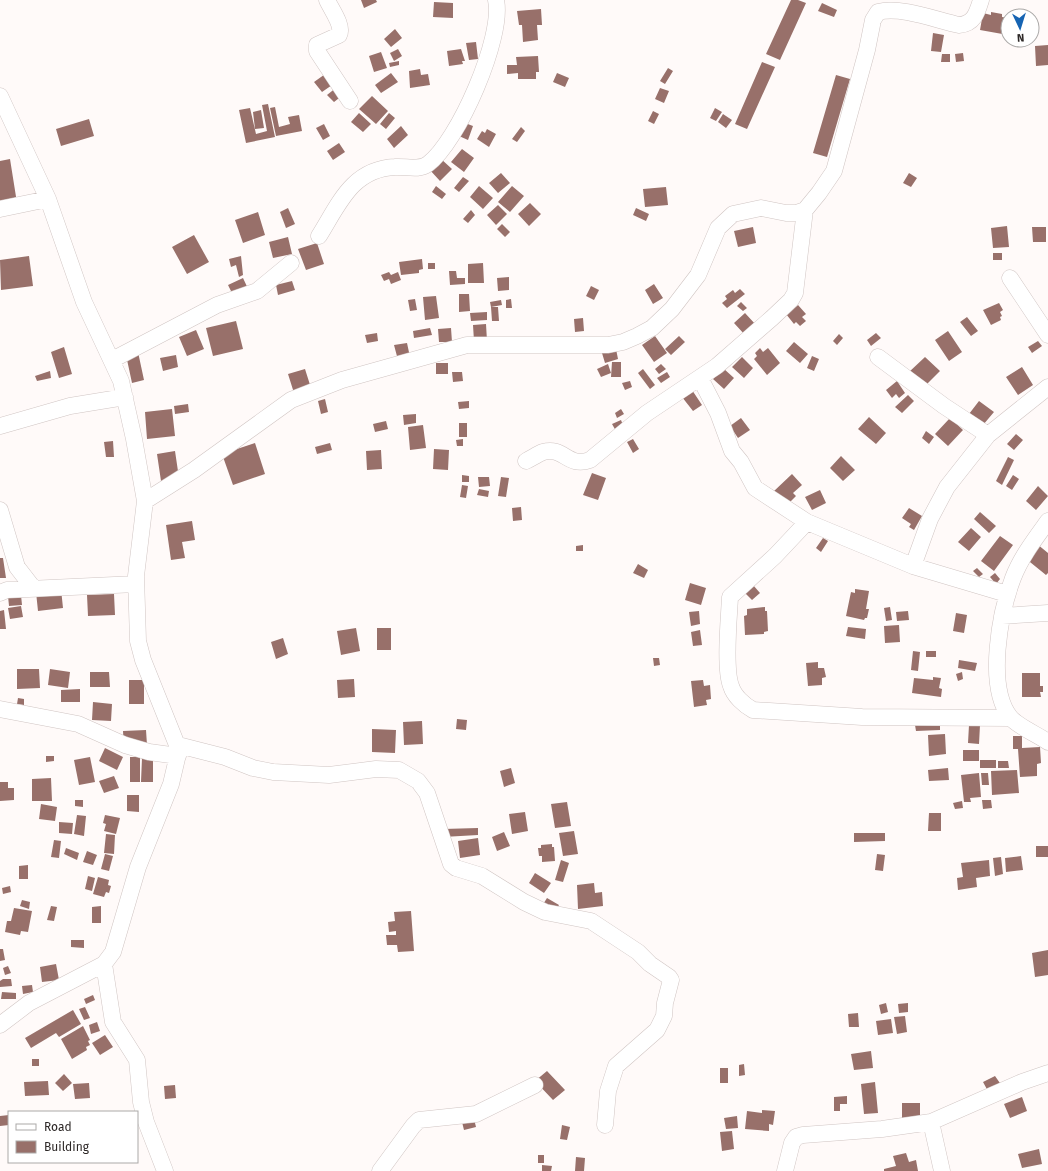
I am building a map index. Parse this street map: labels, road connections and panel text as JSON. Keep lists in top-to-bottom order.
{
  "legend": ["Road", "Building"],
  "north": "bottom"
}
